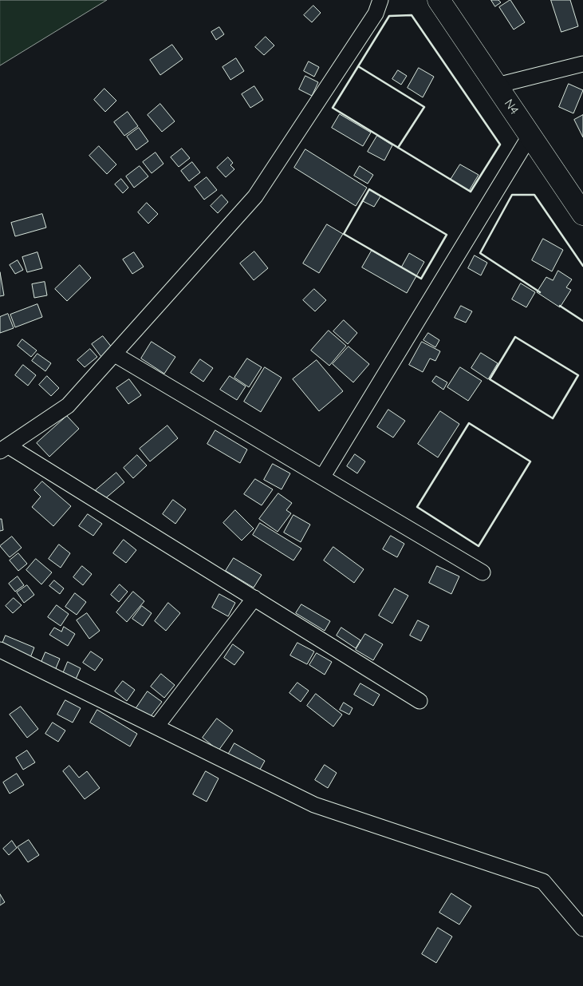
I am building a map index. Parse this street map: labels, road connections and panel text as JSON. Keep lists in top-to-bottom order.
{
  "streets": {
    "main road": ["N4"]
  }
}
